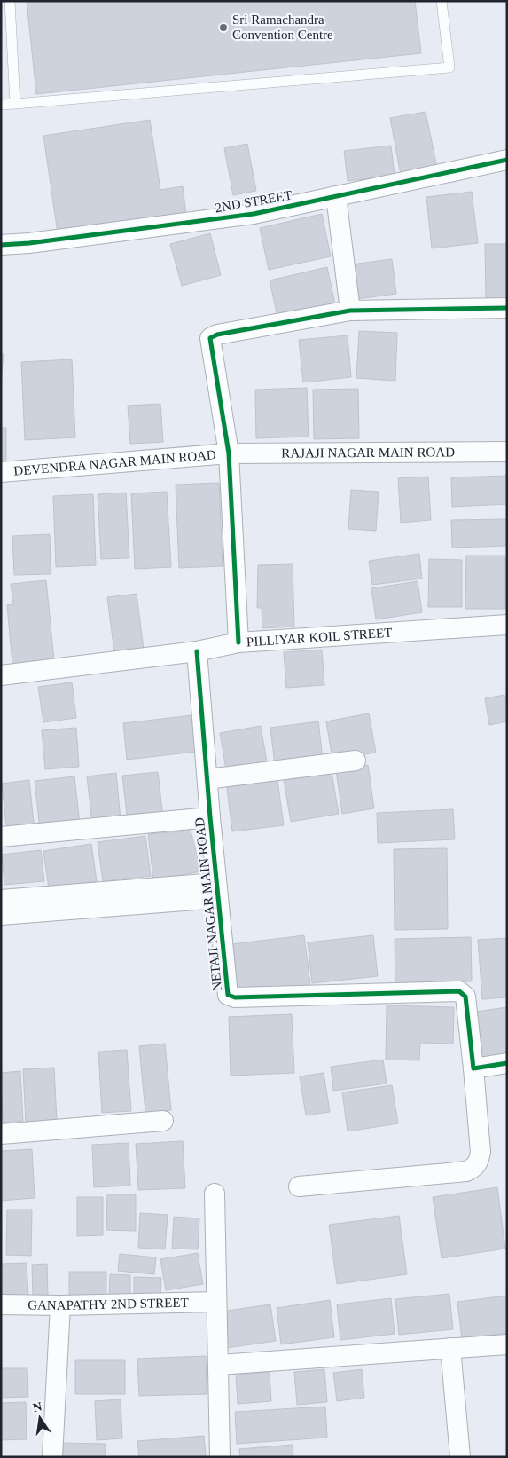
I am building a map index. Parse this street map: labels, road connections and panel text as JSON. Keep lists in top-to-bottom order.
{
  "streets": {
    "street": [
      "2ND STREET",
      "RAJAJI NAGAR MAIN ROAD",
      "DEVENDRA NAGAR MAIN ROAD",
      "PILLIYAR KOIL STREET",
      "NETAJI NAGAR MAIN ROAD",
      "GANAPATHY 2ND STREET"
    ]
  },
  "crossings": [
    ["RAJAJI NAGAR MAIN ROAD", "DEVENDRA NAGAR MAIN ROAD"],
    ["PILLIYAR KOIL STREET", "NETAJI NAGAR MAIN ROAD"]
  ],
  "places": ["Sri Ramachandra Convention Centre"],
  "north": "top"
}
